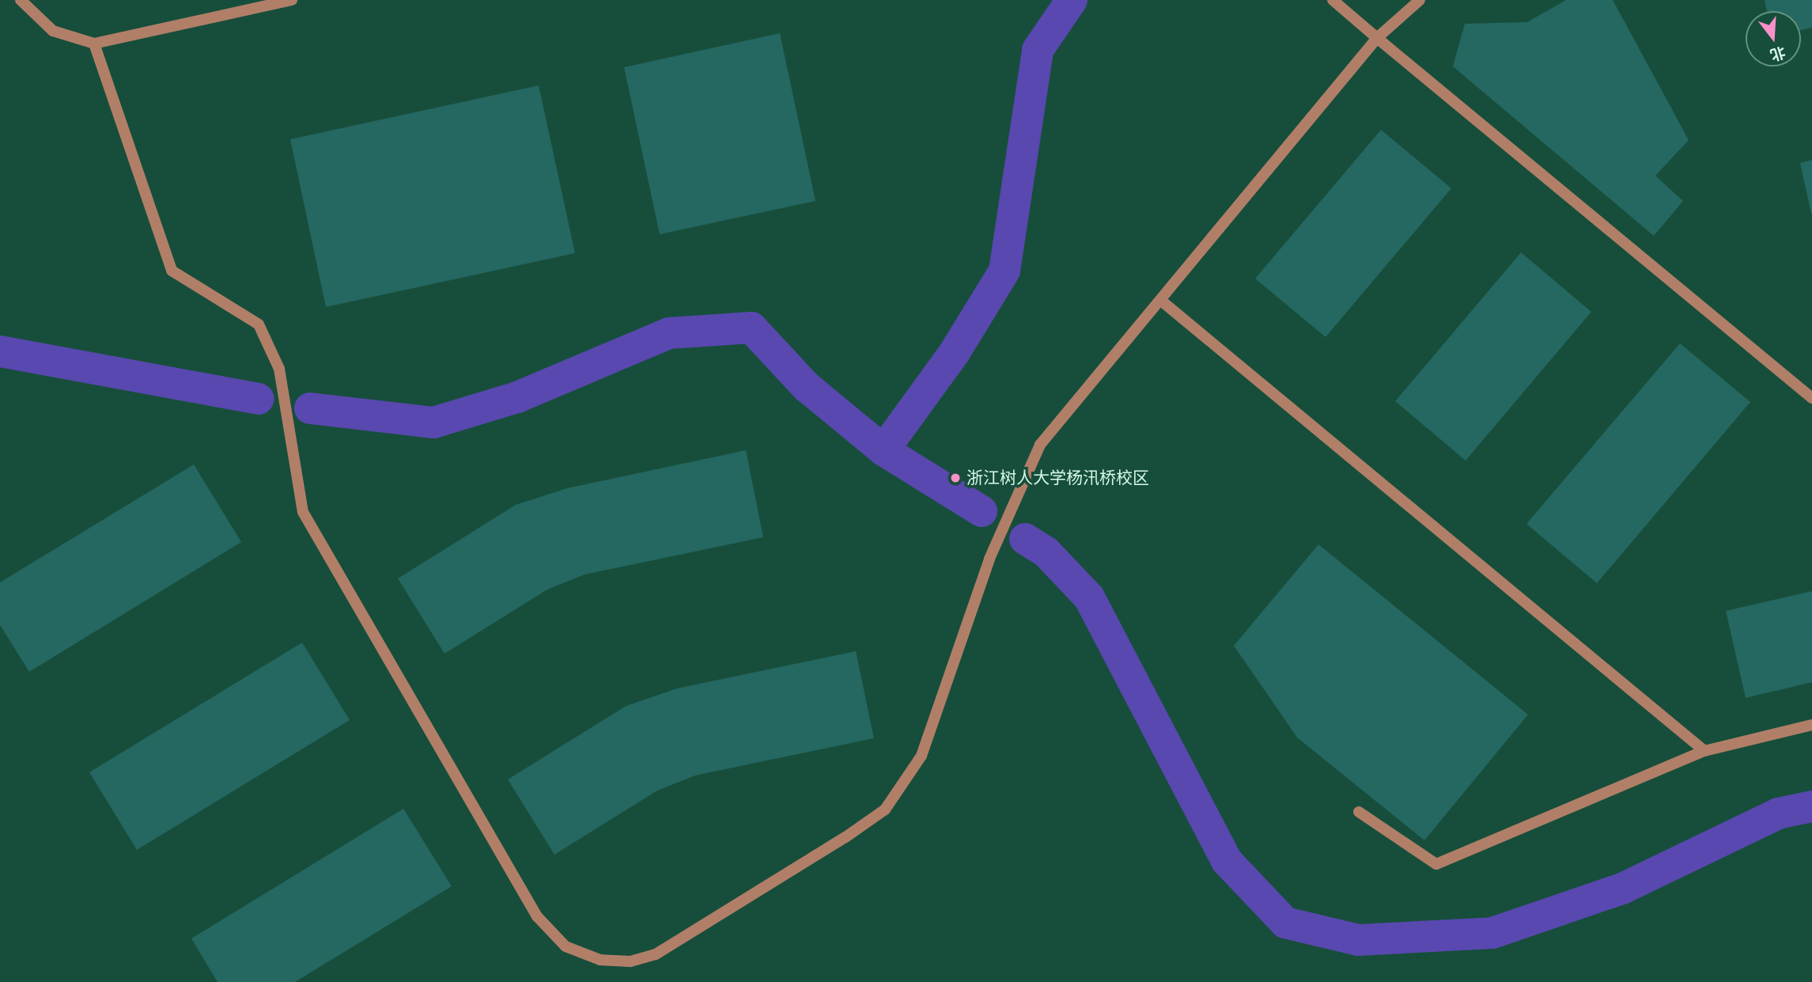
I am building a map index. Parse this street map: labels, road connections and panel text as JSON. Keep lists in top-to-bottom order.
{
  "places": ["浙江树人大学杨汛桥校区"],
  "north": "bottom"
}
